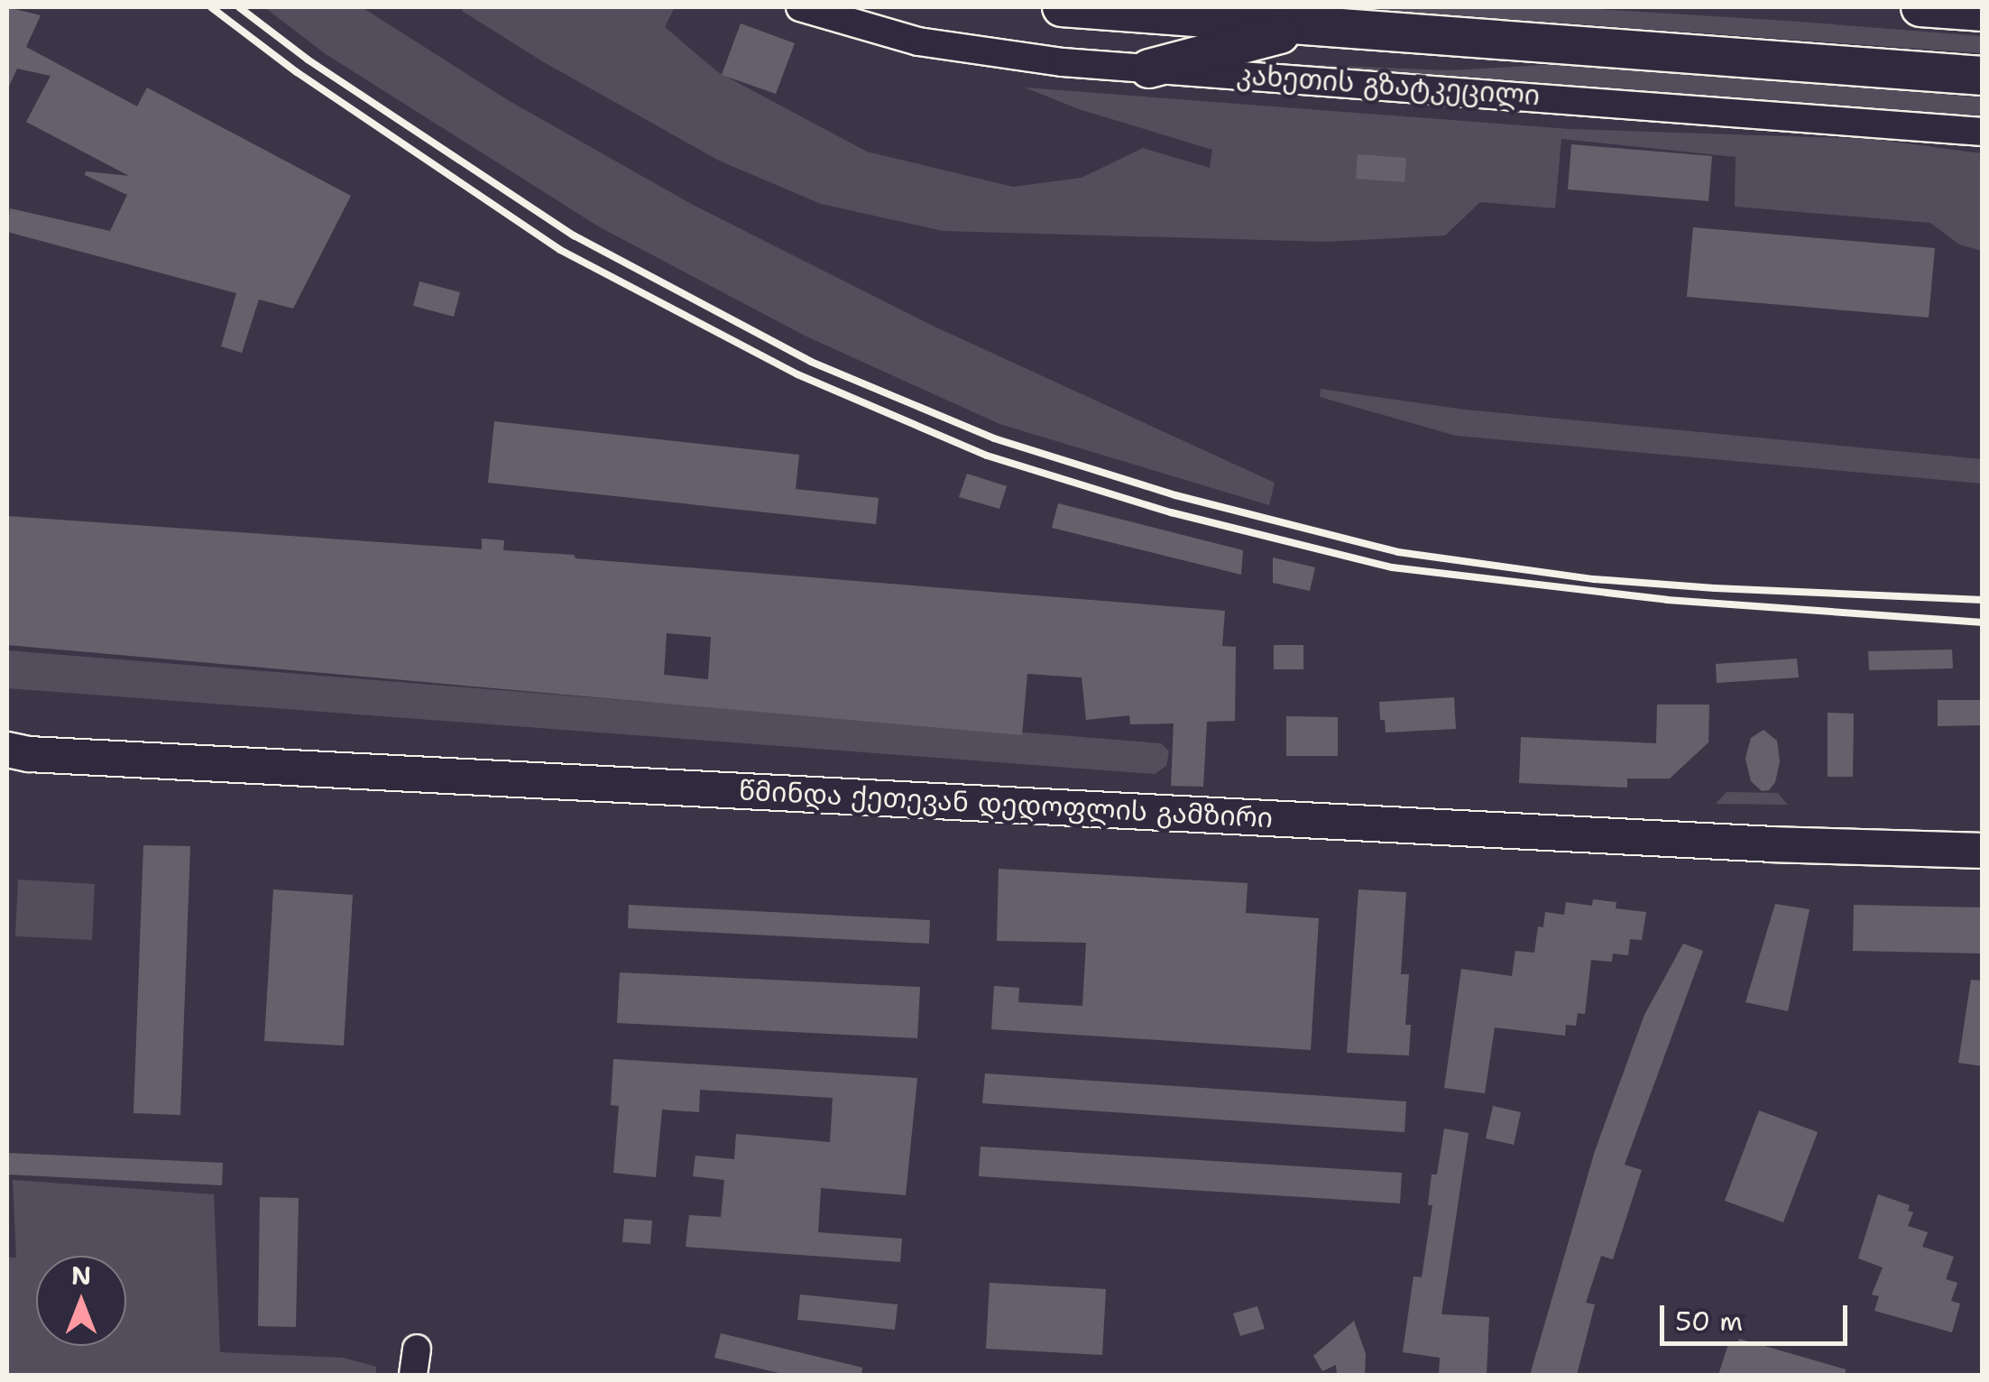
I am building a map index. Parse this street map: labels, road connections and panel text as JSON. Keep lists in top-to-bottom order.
{
  "streets": {
    "highway": ["კახეთის გზატკეცილი"],
    "main road": ["წმინდა ქეთევან დედოფლის გამზირი"]
  },
  "scale_bar": "50 m",
  "north": "top"
}
